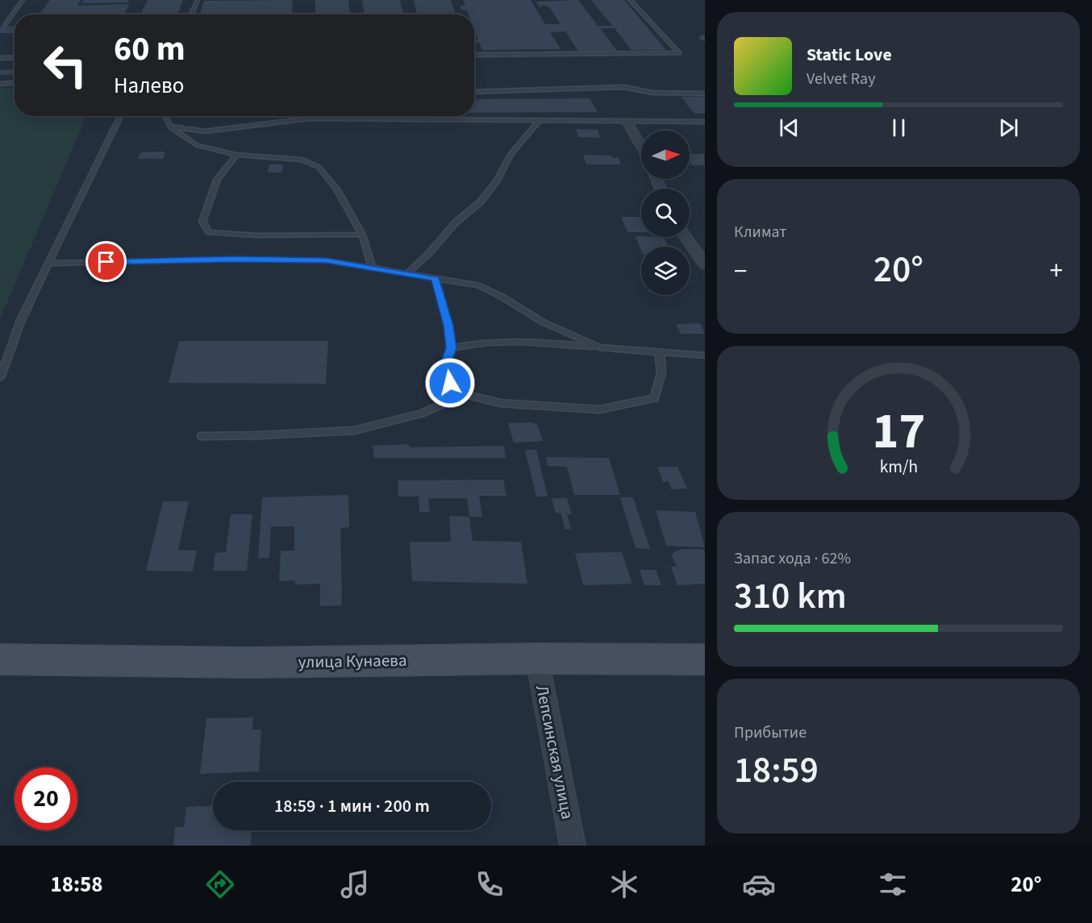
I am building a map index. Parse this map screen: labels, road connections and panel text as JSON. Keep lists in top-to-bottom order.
{
  "streets": {
    "main road": ["улица Кунаева"],
    "street": ["Лепсинская улица"]
  },
  "crossings": [
    ["улица Кунаева", "Лепсинская улица"]
  ],
  "north": "right",
  "page": {
    "turn": ["60 m", "Налево"],
    "song": ["Static Love", "Velvet Ray"],
    "tile": [
      "Климат",
      ["Запас хода · 62%", "310 km"],
      ["Прибытие", "18:59"]
    ],
    "heat": ["−", "20°", "+"],
    "limit": "20",
    "trip": "18:59 · 1 мин · 200 m",
    "tabs": ["18:58", "20°"],
    "gauge": ["17", "km/h"]
  }
}
